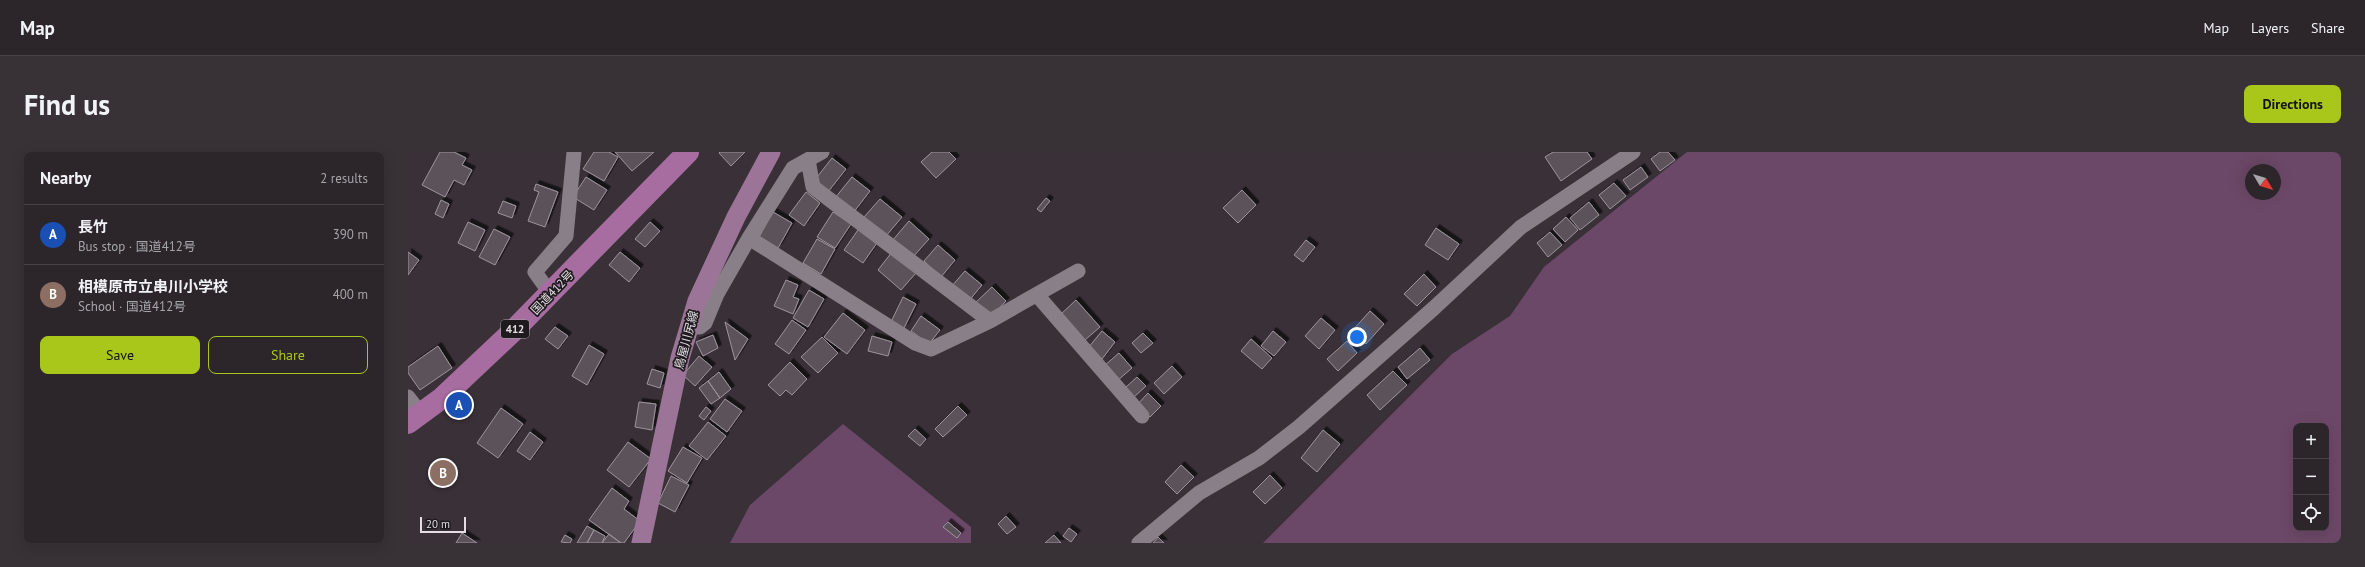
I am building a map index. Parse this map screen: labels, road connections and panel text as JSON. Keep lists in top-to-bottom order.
{
  "streets": {
    "highway": ["国道412号", "412"],
    "main road": ["鳥屋川尻線"]
  },
  "scale_bar": "20 m",
  "north": "bottom right",
  "page": {
    "header": "Map",
    "nav": ["Map", "Layers", "Share"],
    "buttons": [
      "Directions",
      ["Save", "Share"]
    ],
    "title": "Find us",
    "heading": ["Nearby", "2 results"],
    "list": [
      {
        "mark": "A",
        "name": "長竹",
        "note": "Bus stop · 国道412号",
        "value": "390 m"
      },
      {
        "mark": "B",
        "name": "相模原市立串川小学校",
        "note": "School · 国道412号",
        "value": "400 m"
      }
    ],
    "pins": ["A", "B"],
    "map_buttons": ["+", "−"],
    "scale": "20 m"
  }
}
